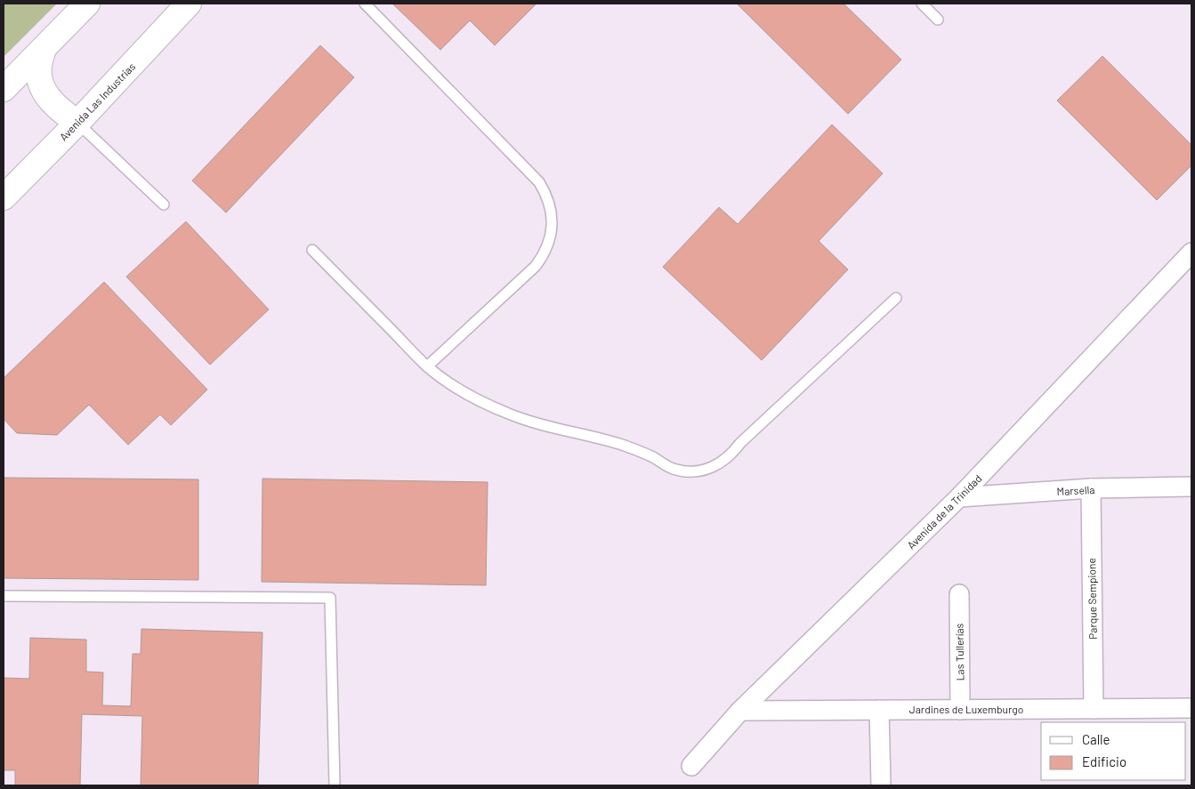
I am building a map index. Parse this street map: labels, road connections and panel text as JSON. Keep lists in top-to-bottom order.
{
  "streets": {
    "main road": ["Avenida Las Industrias"],
    "street": [
      "Marsella",
      "Avenida de la Trinidad",
      "Parque Sempione",
      "Las Tullerías",
      "Jardines de Luxemburgo"
    ]
  },
  "crossings": [
    ["Marsella", "Avenida de la Trinidad"],
    ["Marsella", "Parque Sempione"],
    ["Avenida de la Trinidad", "Jardines de Luxemburgo"],
    ["Parque Sempione", "Jardines de Luxemburgo"],
    ["Las Tullerías", "Jardines de Luxemburgo"]
  ],
  "legend": ["Calle", "Edificio"]
}
